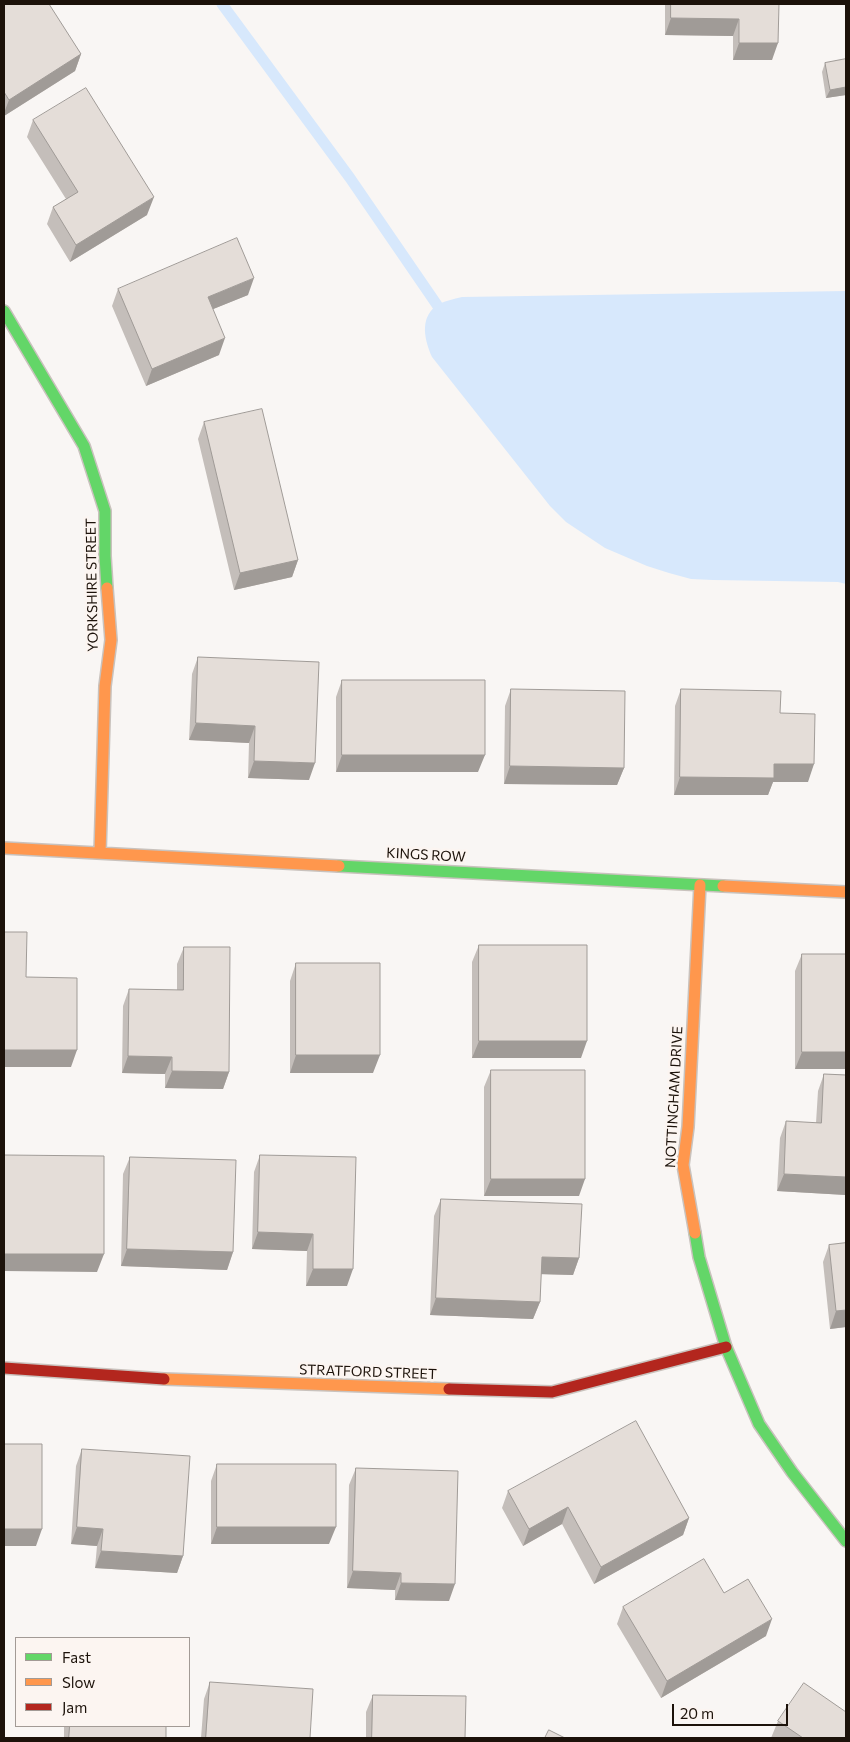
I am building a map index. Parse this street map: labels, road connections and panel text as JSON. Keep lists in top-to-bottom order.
{
  "streets": {
    "street": [
      "YORKSHIRE STREET",
      "KINGS ROW",
      "NOTTINGHAM DRIVE",
      "STRATFORD STREET"
    ]
  },
  "crossings": [
    ["YORKSHIRE STREET", "KINGS ROW"],
    ["KINGS ROW", "NOTTINGHAM DRIVE"],
    ["NOTTINGHAM DRIVE", "STRATFORD STREET"]
  ],
  "legend": ["Fast", "Slow", "Jam"],
  "scale_bar": "20 m"
}
